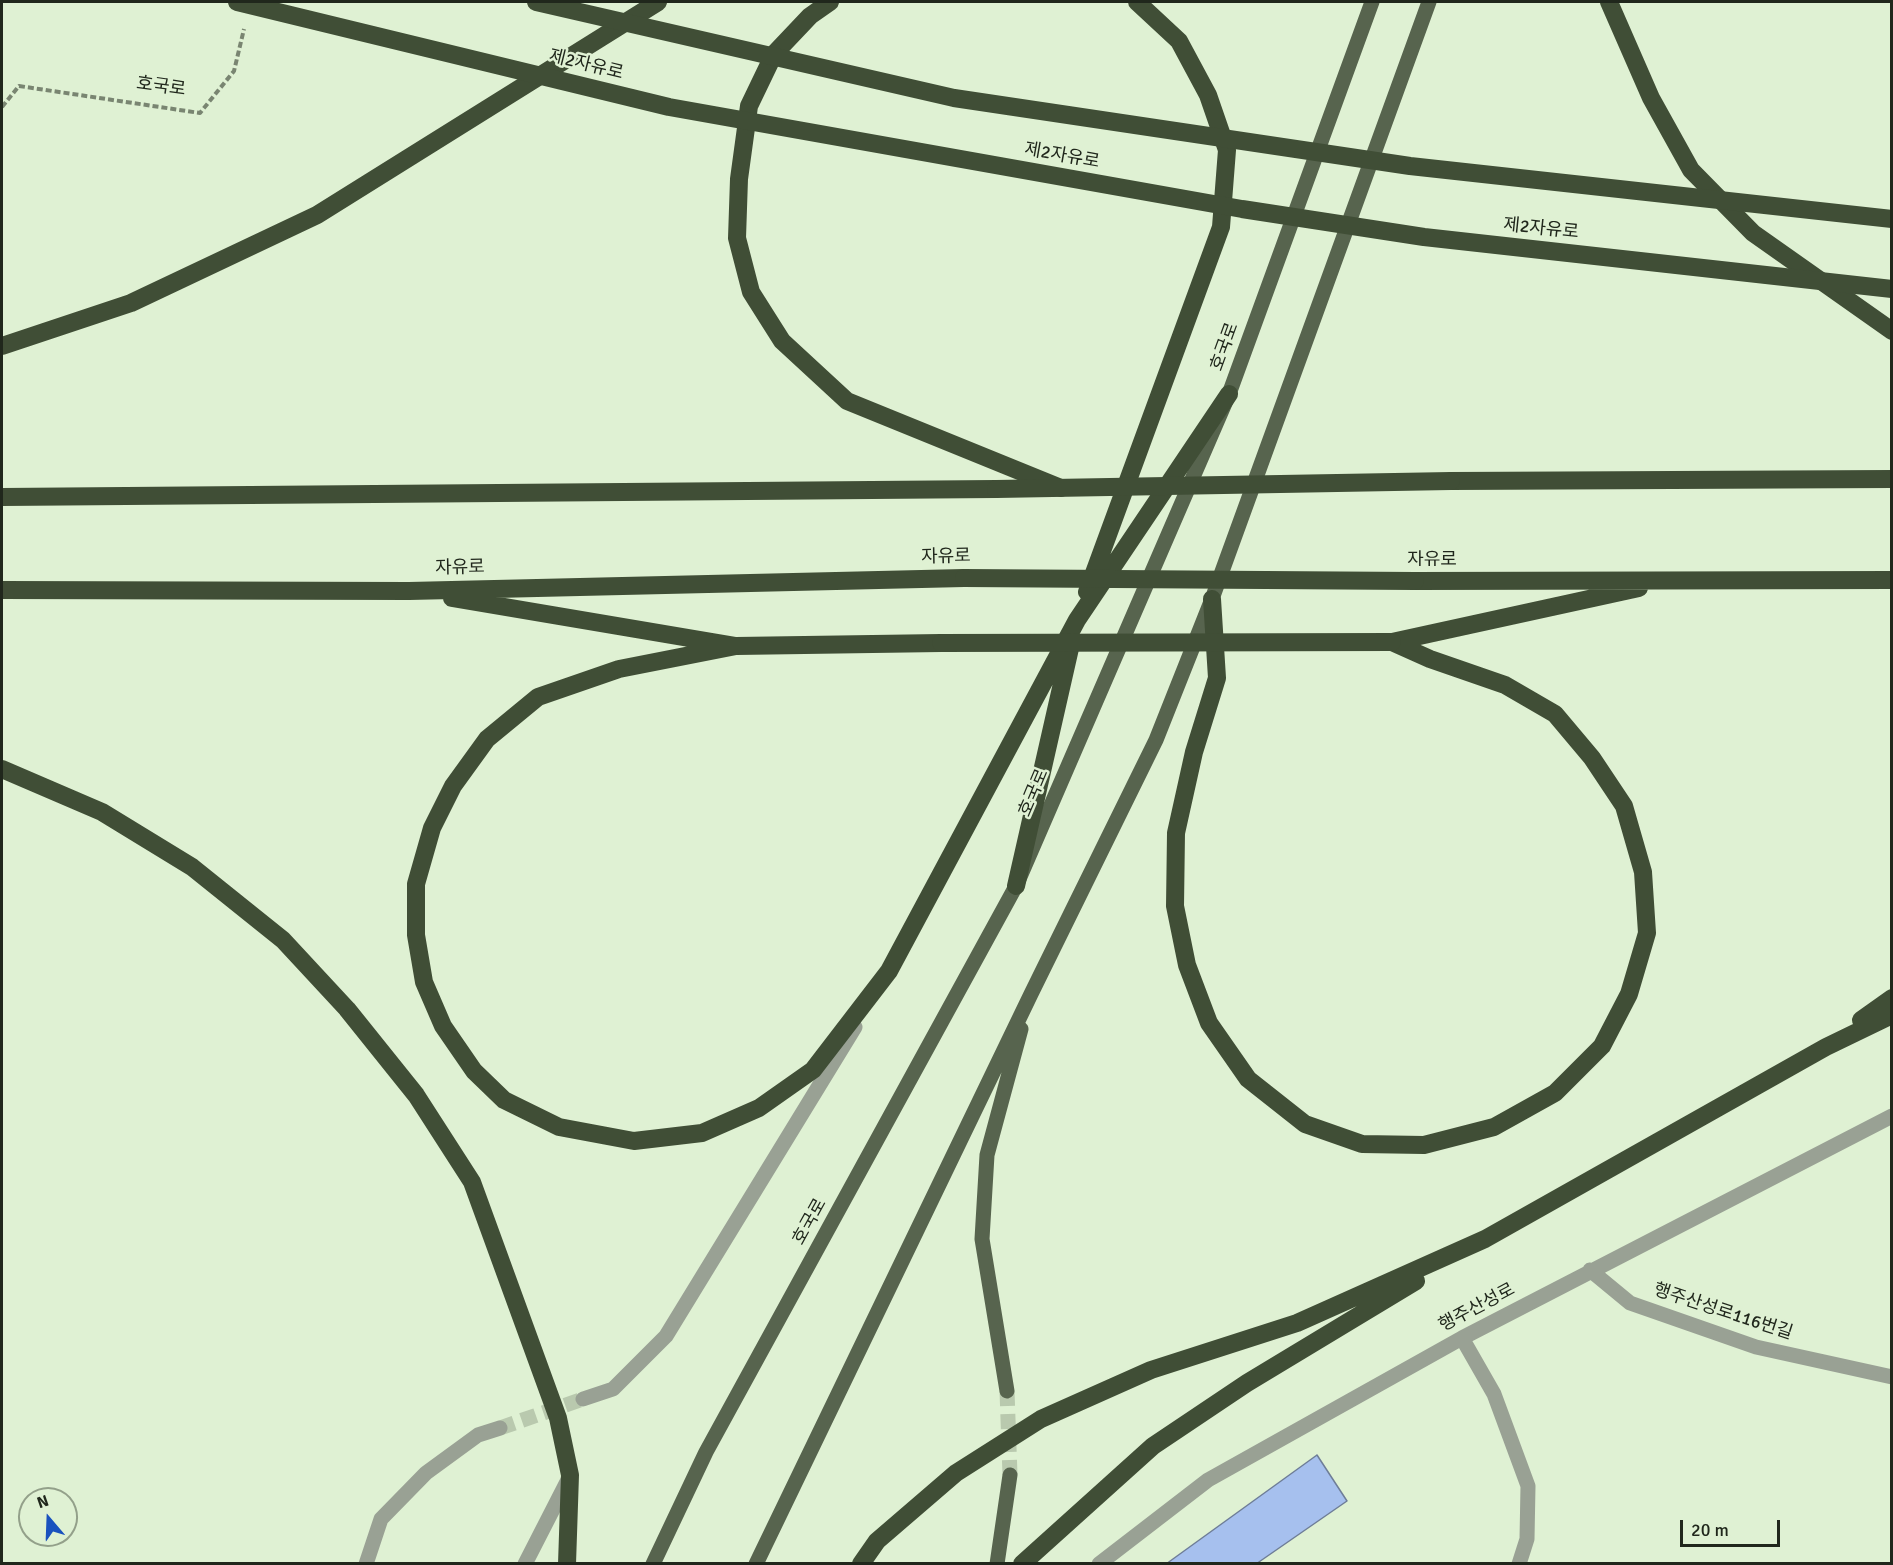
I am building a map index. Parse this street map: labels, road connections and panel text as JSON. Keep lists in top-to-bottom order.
{
  "streets": {
    "highway": ["제2자유로", "자유로"],
    "main road": ["호국로"],
    "street": ["행주산성로", "행주산성로116번길"]
  },
  "crossings": [
    ["행주산성로", "행주산성로116번길"]
  ],
  "scale_bar": "20 m",
  "north": "top"
}
